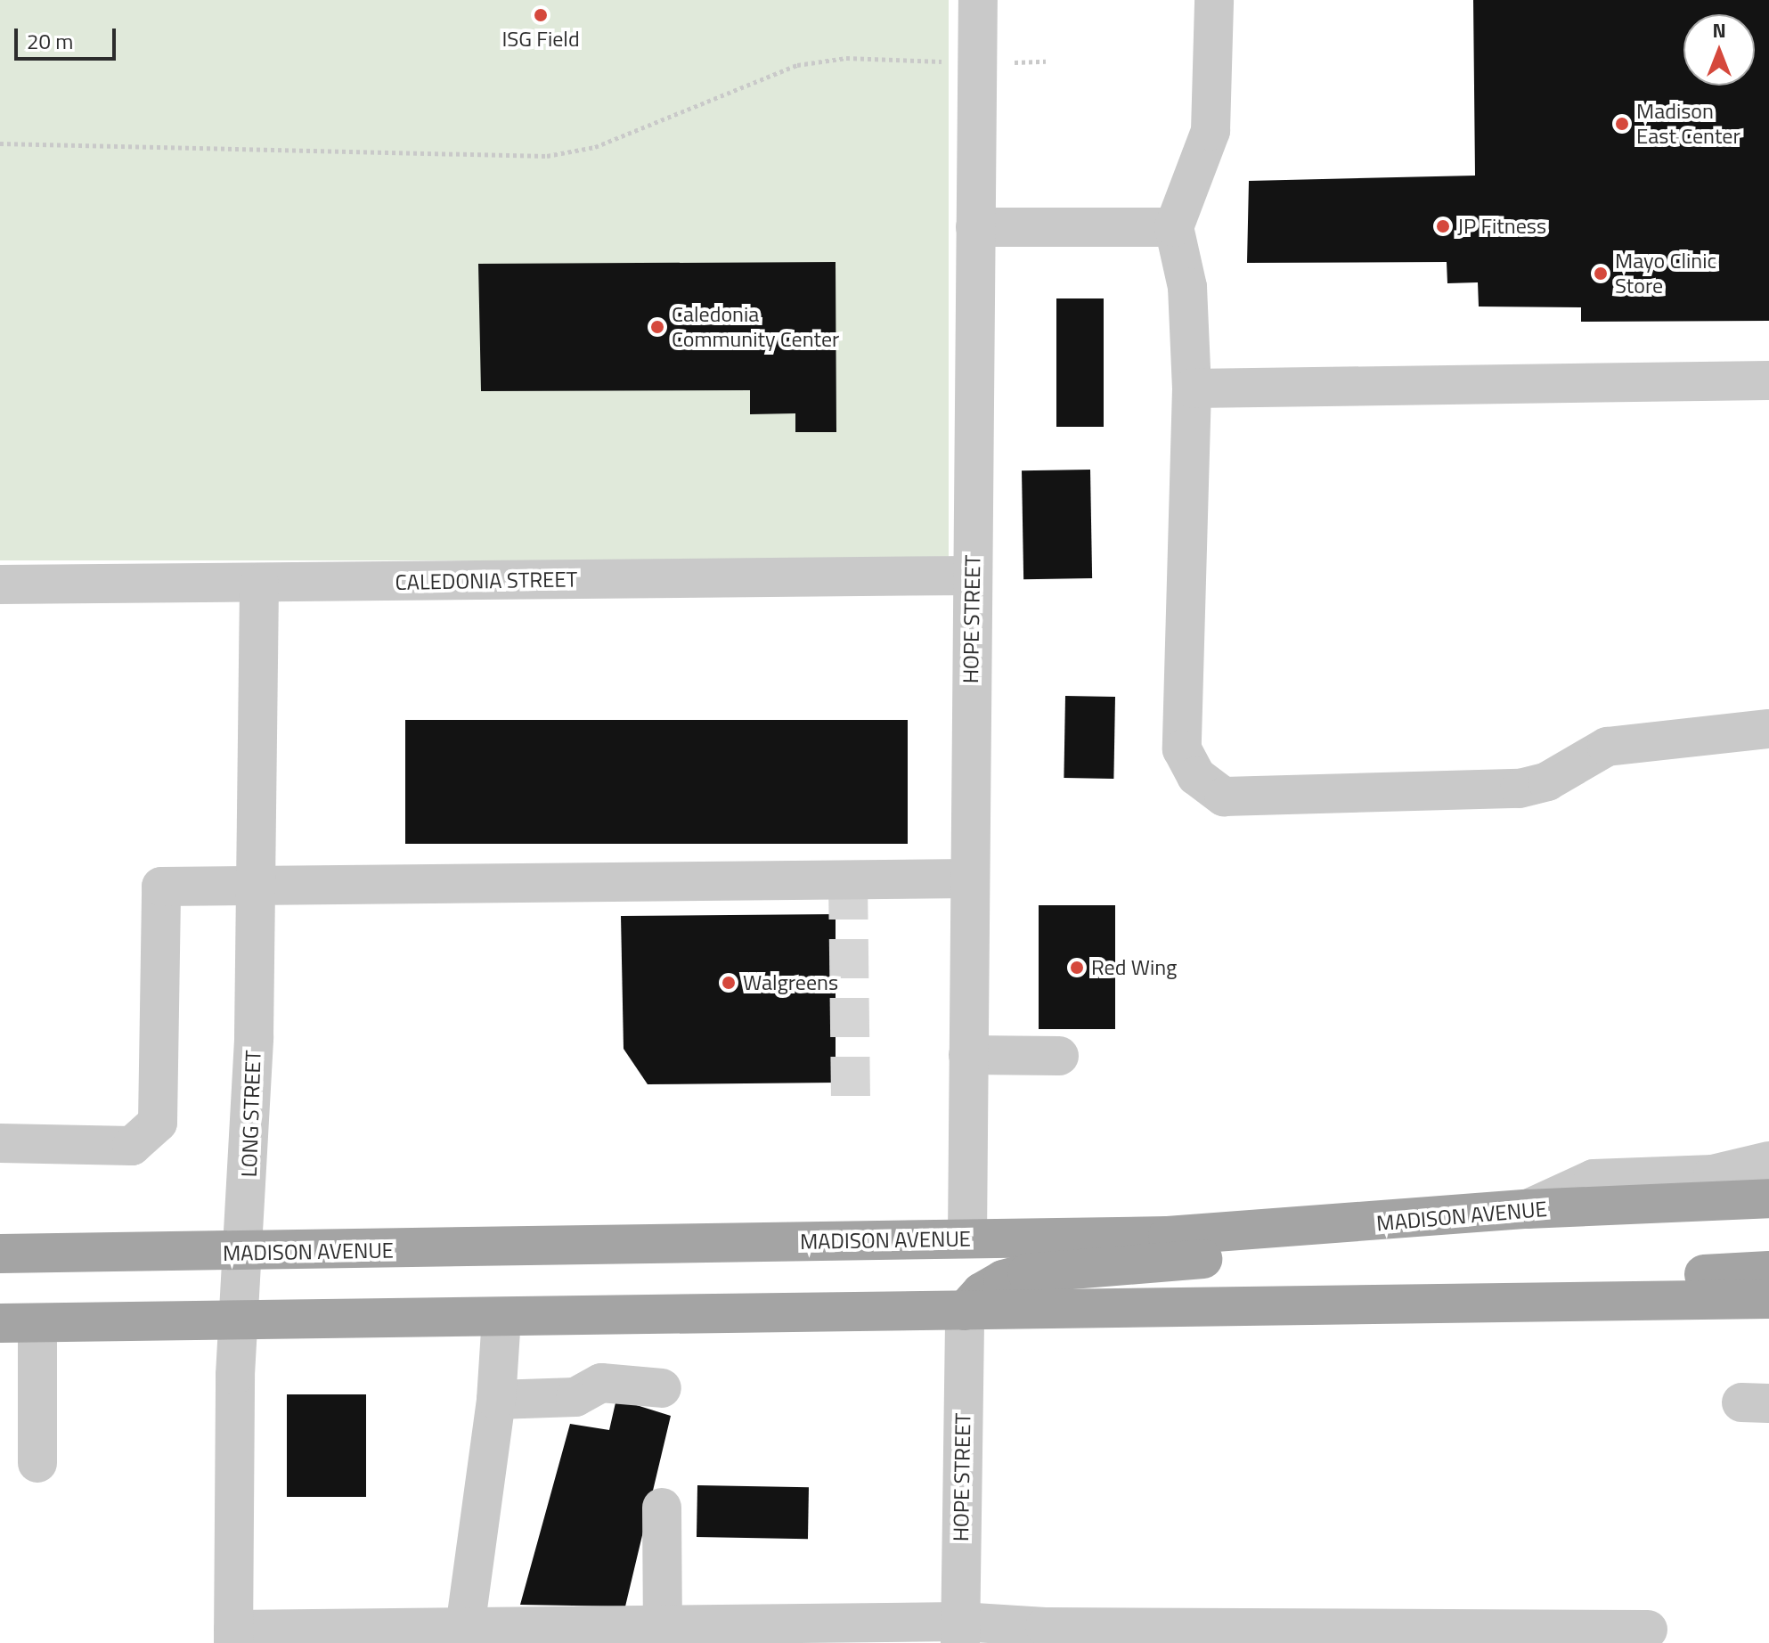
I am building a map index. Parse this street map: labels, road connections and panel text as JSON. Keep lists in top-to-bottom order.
{
  "streets": {
    "main road": ["MADISON AVENUE"],
    "street": ["CALEDONIA STREET", "HOPE STREET", "LONG STREET"]
  },
  "crossings": [
    ["CALEDONIA STREET", "HOPE STREET"],
    ["CALEDONIA STREET", "LONG STREET"],
    ["HOPE STREET", "MADISON AVENUE"],
    ["LONG STREET", "MADISON AVENUE"]
  ],
  "places": [
    "ISG Field",
    "Madison East Center",
    "JP Fitness",
    "Mayo Clinic Store",
    "Caledonia Community Center",
    "Red Wing",
    "Walgreens"
  ],
  "scale_bar": "20 m",
  "north": "top"
}
